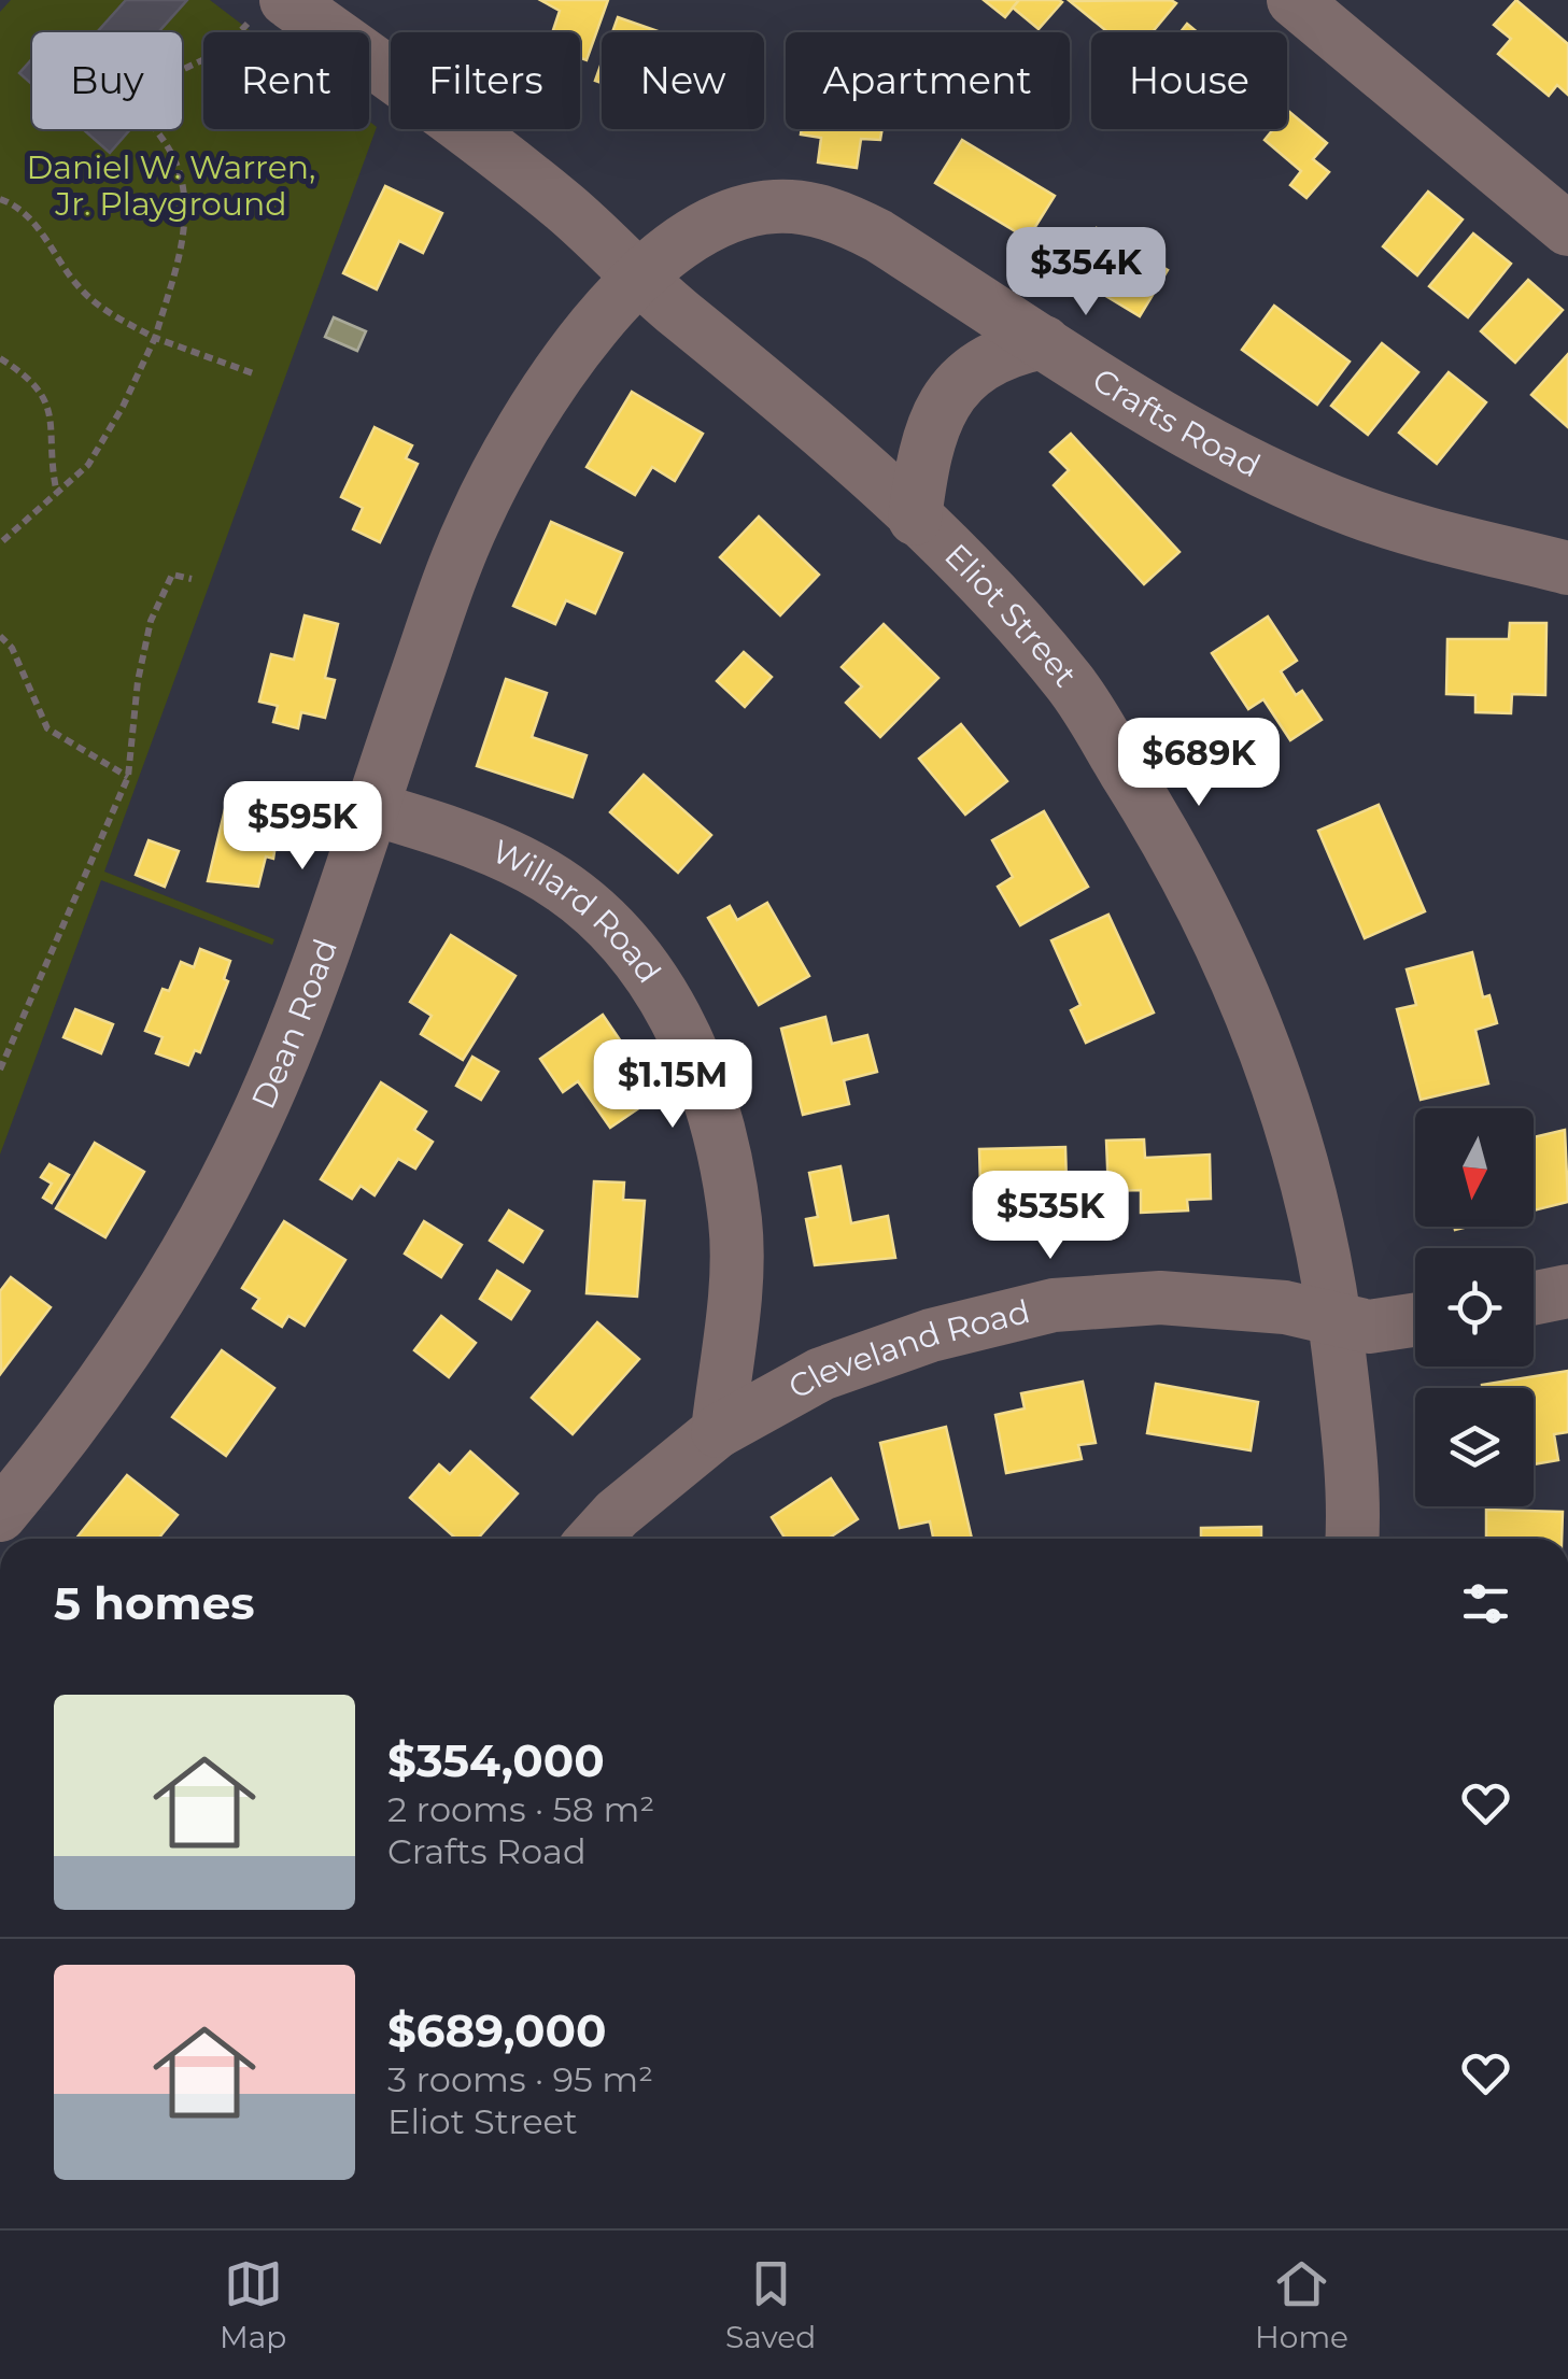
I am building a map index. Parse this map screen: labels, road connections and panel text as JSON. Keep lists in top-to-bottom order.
{
  "streets": {
    "street": [
      "Crafts Road",
      "Eliot Street",
      "Willard Road",
      "Dean Road",
      "Cleveland Road"
    ]
  },
  "crossings": [
    ["Crafts Road", "Eliot Street"],
    ["Crafts Road", "Dean Road"],
    ["Eliot Street", "Dean Road"],
    ["Eliot Street", "Cleveland Road"],
    ["Willard Road", "Dean Road"],
    ["Willard Road", "Cleveland Road"]
  ],
  "parks": ["Daniel W. Warren, Jr. Playground"],
  "north": "bottom",
  "page": {
    "chip": [
      "Buy",
      "Rent",
      "Filters",
      "New",
      "Apartment",
      "House"
    ],
    "price": [
      "$354K",
      "$689K",
      "$595K",
      "$1.15M",
      "$535K"
    ],
    "heading": "5 homes",
    "list": [
      {
        "name": "$354,000",
        "note": "2 rooms · 58 m² · Crafts Road"
      },
      {
        "name": "$689,000",
        "note": "3 rooms · 95 m² · Eliot Street"
      }
    ],
    "tabs": ["Map", "Saved", "Home"]
  }
}
